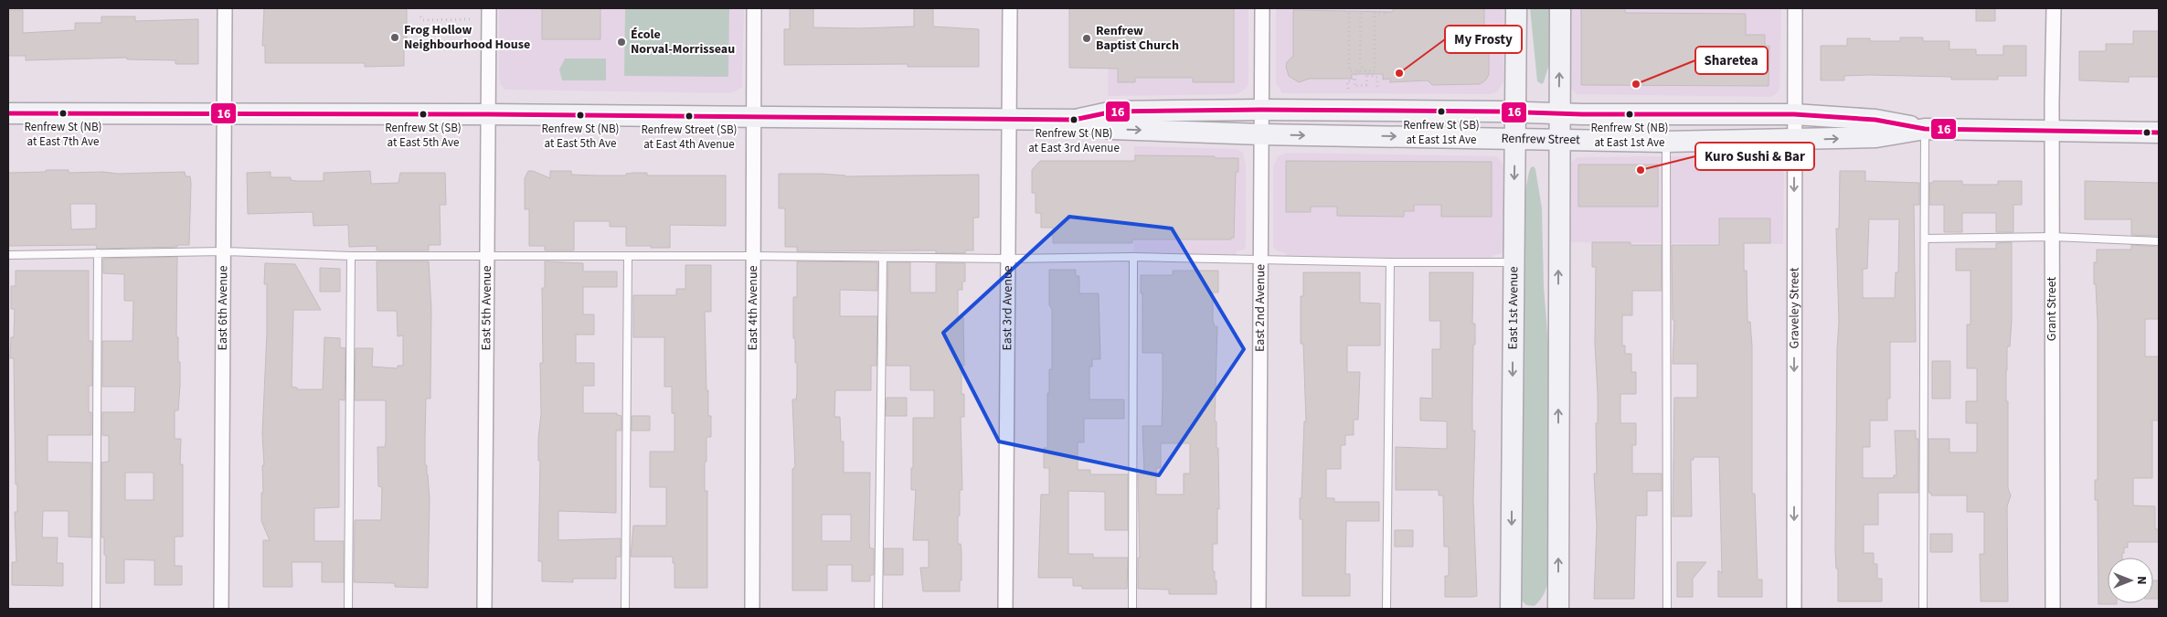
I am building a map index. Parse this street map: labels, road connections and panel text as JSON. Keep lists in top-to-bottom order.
{
  "streets": {
    "street": [
      "Renfrew Street",
      "East 4th Avenue",
      "East 3rd Avenue",
      "East 2nd Avenue",
      "East 1st Avenue",
      "East 6th Avenue",
      "East 5th Avenue",
      "Graveley Street",
      "Grant Street"
    ]
  },
  "crossings": [
    ["Renfrew Street", "East 4th Avenue"],
    ["Renfrew Street", "East 3rd Avenue"],
    ["Renfrew Street", "East 2nd Avenue"],
    ["Renfrew Street", "East 1st Avenue"],
    ["Renfrew Street", "East 6th Avenue"],
    ["Renfrew Street", "East 5th Avenue"],
    ["Renfrew Street", "Graveley Street"],
    ["Renfrew Street", "Grant Street"]
  ],
  "one_way": ["Graveley Street"],
  "places": [
    "Frog Hollow Neighbourhood House",
    "Renfrew Baptist Church",
    "École Norval-Morrisseau",
    "My Frosty",
    "Sharetea",
    "Renfrew St (SB) at East 1st Ave",
    "Renfrew St (NB) at East 7th Ave",
    "Renfrew St (SB) at East 5th Ave",
    "Renfrew St (NB) at East 1st Ave",
    "Renfrew St (NB) at East 5th Ave",
    "Renfrew Street (SB) at East 4th Avenue",
    "Renfrew St (NB) at East 3rd Avenue",
    "Kuro Sushi & Bar"
  ],
  "lines": ["transit line 16"],
  "north": "right"
}
